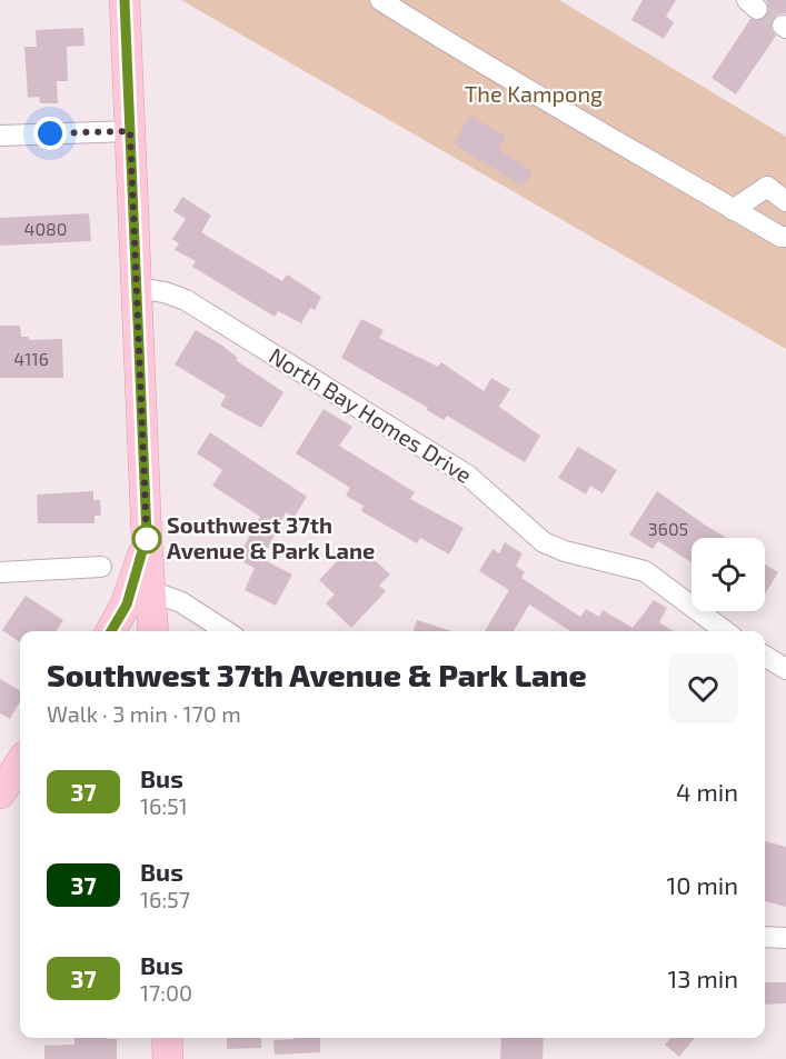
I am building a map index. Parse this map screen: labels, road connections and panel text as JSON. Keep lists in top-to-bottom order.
{
  "streets": {
    "street": ["North Bay Homes Drive"]
  },
  "parks": ["The Kampong"],
  "places": ["Southwest 37th Avenue & Park Lane"],
  "lines": ["bus line 37"],
  "house_numbers": ["4080", "4116", "3605"],
  "page": {
    "heading": ["Southwest 37th Avenue & Park Lane", "Walk · 3 min · 170 m"],
    "list": [
      {
        "mark": "37",
        "name": "Bus",
        "note": "16:51",
        "value": "4 min"
      },
      {
        "mark": "37",
        "name": "Bus",
        "note": "16:57",
        "value": "10 min"
      },
      {
        "mark": "37",
        "name": "Bus",
        "note": "17:00",
        "value": "13 min"
      }
    ]
  }
}
